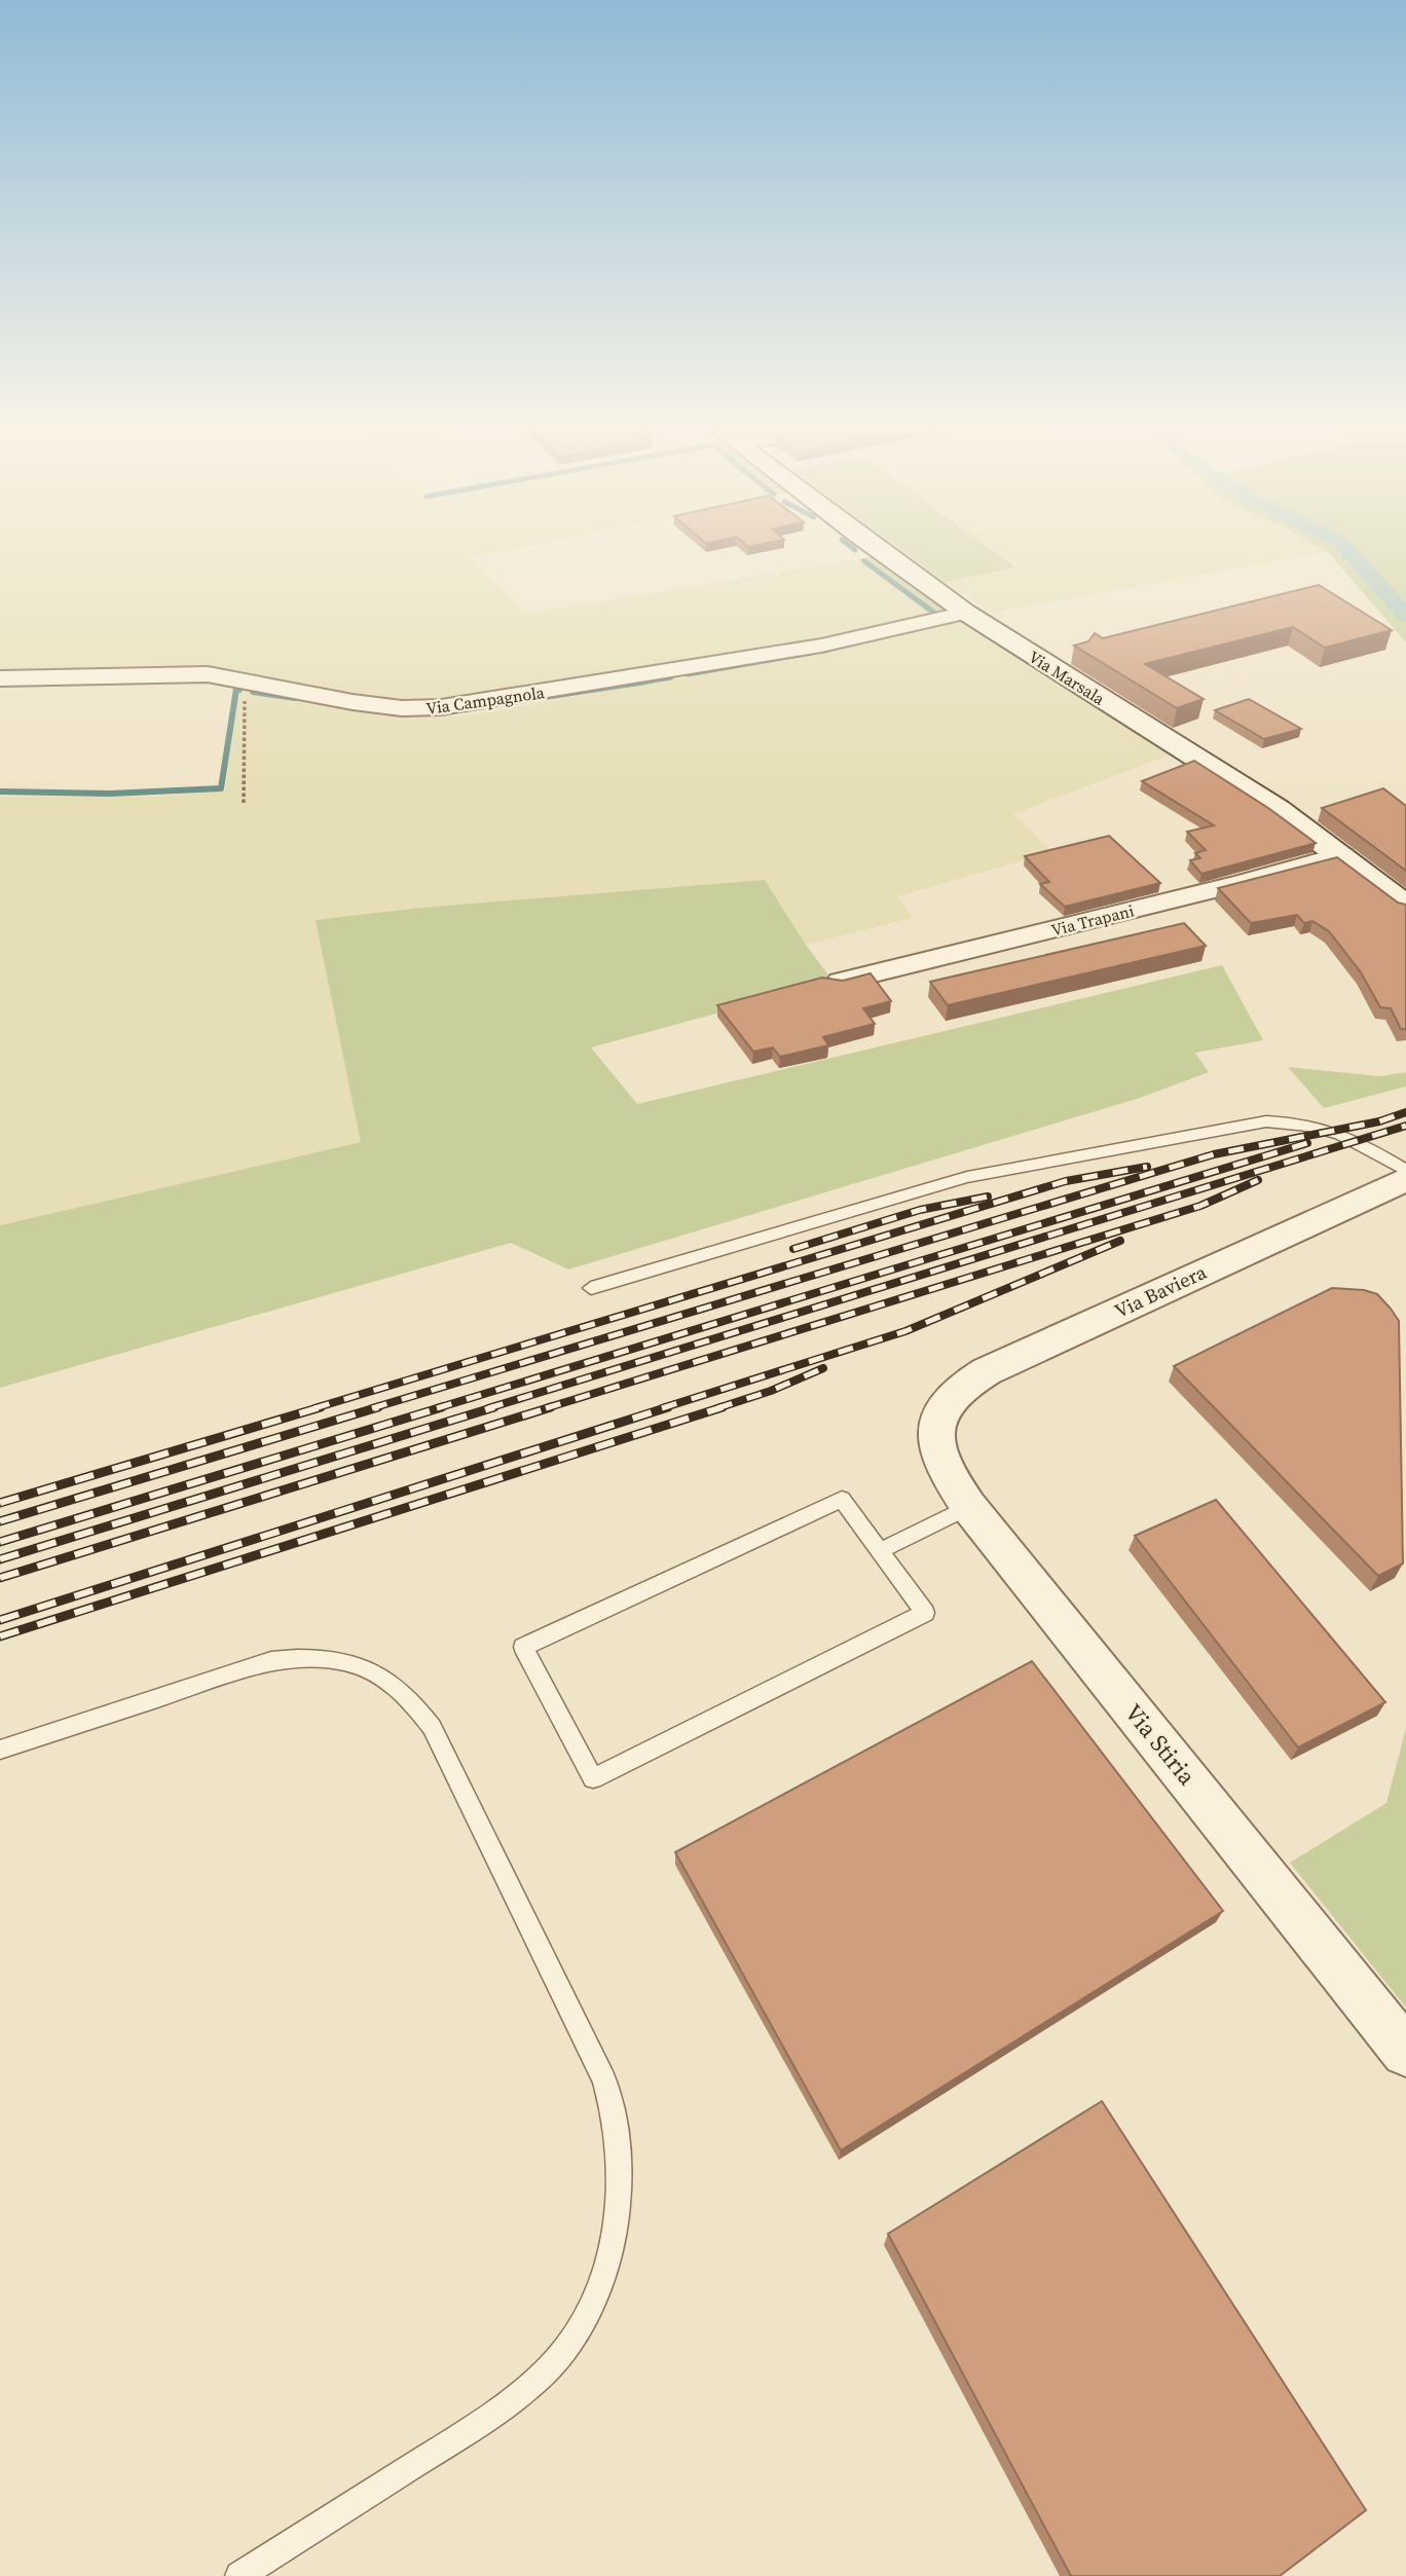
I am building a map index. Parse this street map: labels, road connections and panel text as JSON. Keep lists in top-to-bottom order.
{
  "streets": {
    "street": [
      "Via Marsala",
      "Via Campagnola",
      "Via Trapani",
      "Via Baviera",
      "Via Stiria"
    ]
  },
  "crossings": [
    ["Via Marsala", "Via Campagnola"],
    ["Via Marsala", "Via Trapani"],
    ["Via Baviera", "Via Stiria"]
  ]
}
